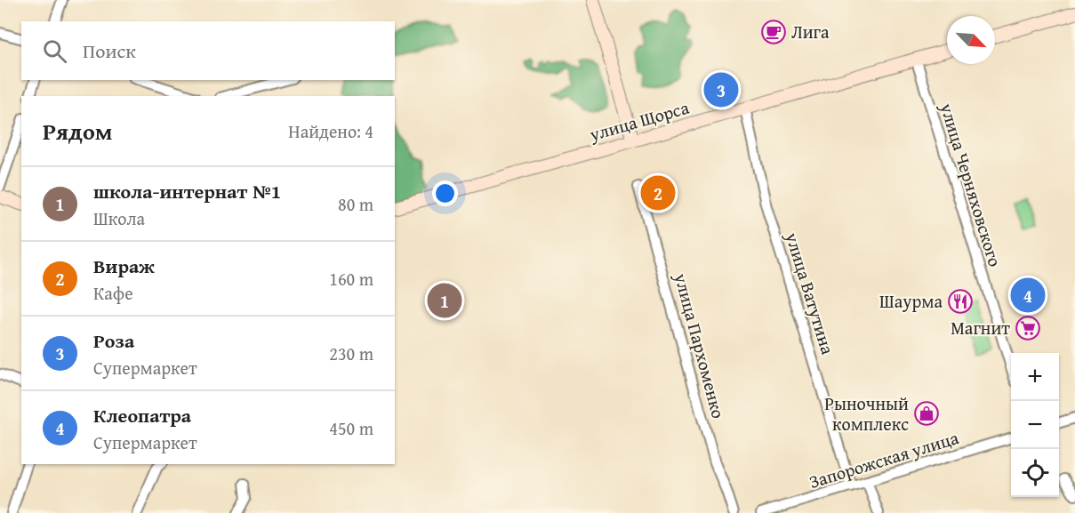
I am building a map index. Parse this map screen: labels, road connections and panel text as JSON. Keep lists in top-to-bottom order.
{
  "streets": {
    "main road": ["улица Щорса"],
    "street": [
      "улица Черняховского",
      "улица Ватутина",
      "улица Пархоменко",
      "Запорожская улица"
    ]
  },
  "crossings": [
    ["улица Щорса", "улица Черняховского"],
    ["улица Щорса", "улица Ватутина"],
    ["улица Ватутина", "Запорожская улица"]
  ],
  "places": {
    "cafe": ["Лига"],
    "restaurant": ["Шаурма"],
    "supermarket": ["Магнит"],
    "shop": ["Рыночный комплекс"]
  },
  "north": "bottom right",
  "page": {
    "search": "Поиск",
    "pins": [
      "3",
      "2",
      "4",
      "1"
    ],
    "heading": ["Рядом", "Найдено: 4"],
    "list": [
      {
        "mark": "1",
        "name": "школа-интернат №1",
        "note": "Школа",
        "value": "80 m"
      },
      {
        "mark": "2",
        "name": "Вираж",
        "note": "Кафе",
        "value": "160 m"
      },
      {
        "mark": "3",
        "name": "Роза",
        "note": "Супермаркет",
        "value": "230 m"
      },
      {
        "mark": "4",
        "name": "Клеопатра",
        "note": "Супермаркет",
        "value": "450 m"
      }
    ],
    "map_buttons": ["+", "−"]
  }
}
